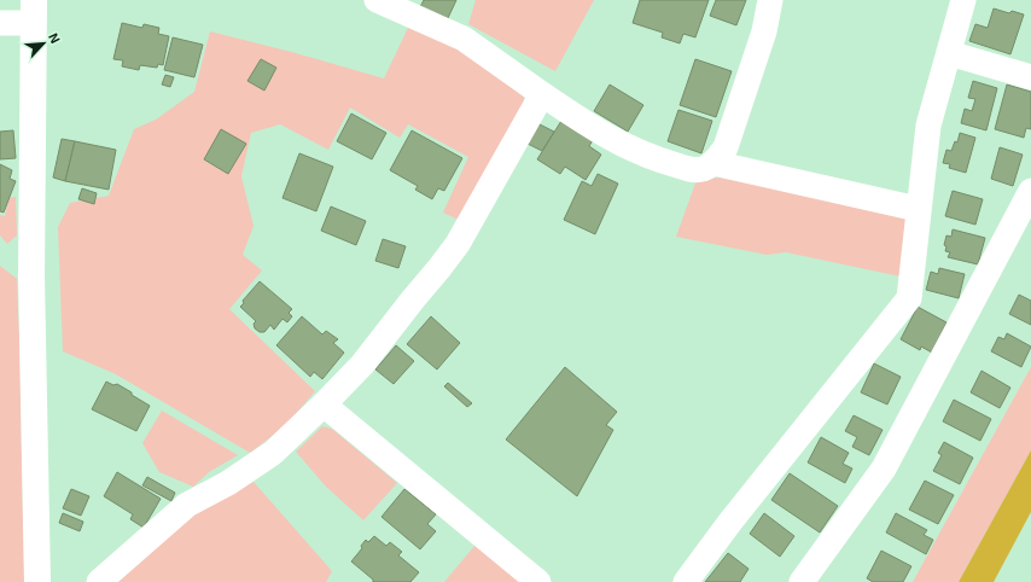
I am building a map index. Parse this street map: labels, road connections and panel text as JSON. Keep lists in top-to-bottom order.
{
  "north": "top right"
}
